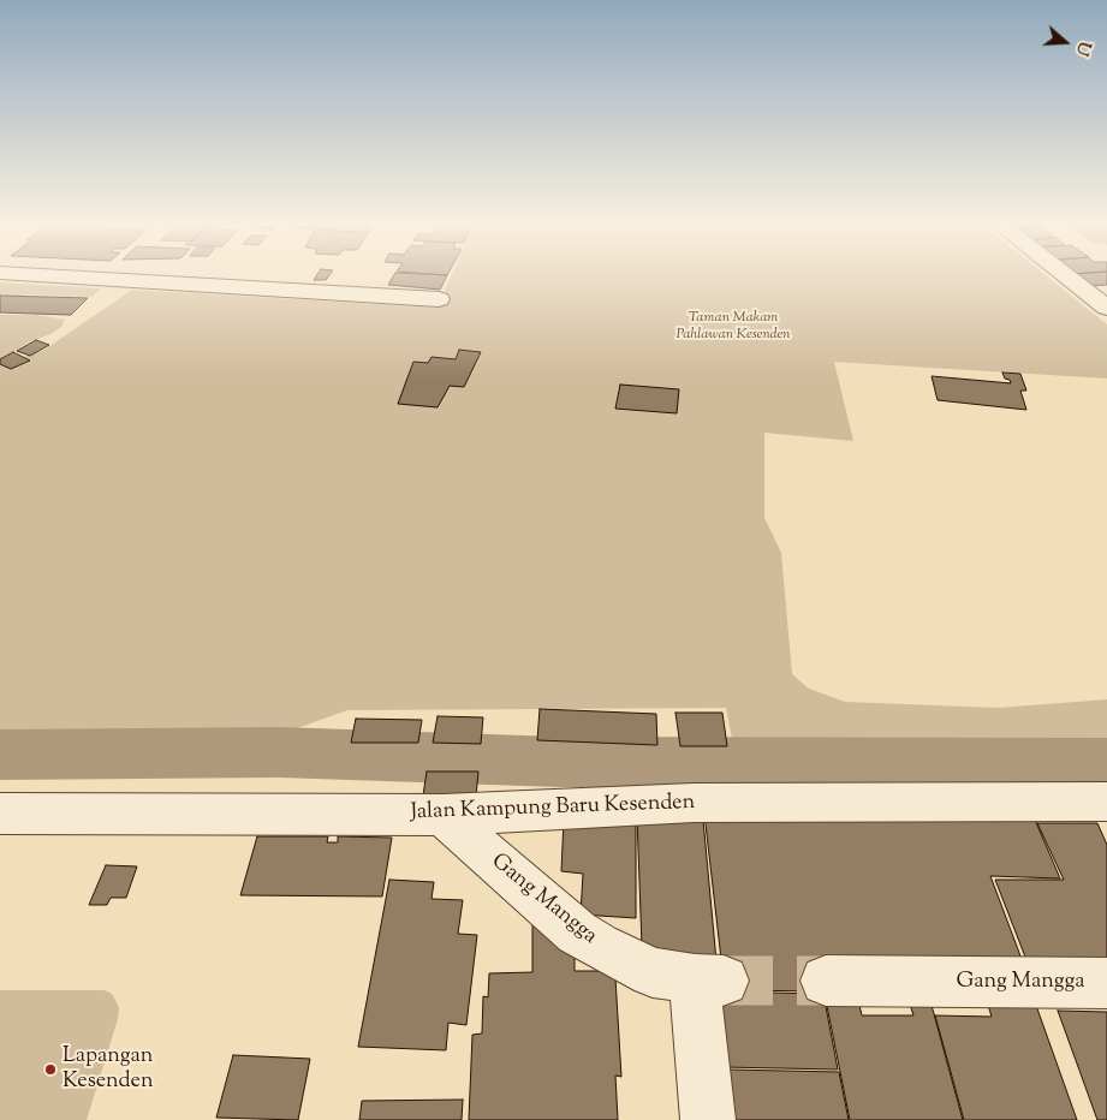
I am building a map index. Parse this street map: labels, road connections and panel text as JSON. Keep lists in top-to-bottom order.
{
  "streets": {
    "street": ["Jalan Kampung Baru Kesenden", "Gang Mangga"]
  },
  "crossings": [
    ["Jalan Kampung Baru Kesenden", "Gang Mangga"]
  ],
  "parks": ["Taman Makam Pahlawan Kesenden"],
  "places": ["Lapangan Kesenden"],
  "north": "right"
}
